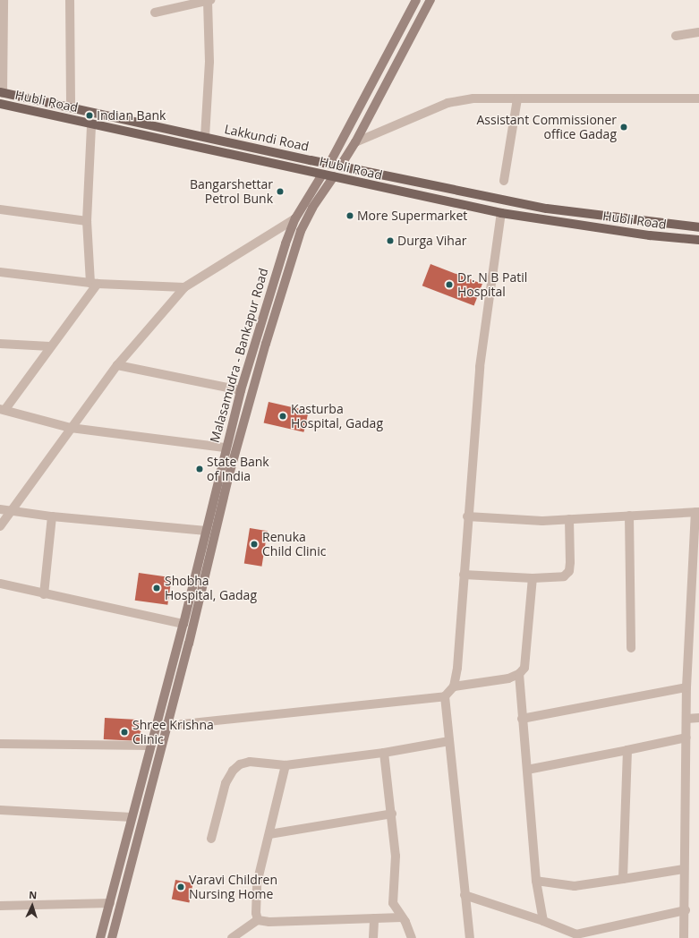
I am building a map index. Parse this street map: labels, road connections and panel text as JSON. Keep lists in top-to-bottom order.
{
  "streets": {
    "main road": ["Hubli Road", "Lakkundi Road", "Malasamudra - Bankapur Road"]
  },
  "crossings": [
    ["Hubli Road", "Malasamudra - Bankapur Road"],
    ["Lakkundi Road", "Malasamudra - Bankapur Road"]
  ],
  "places": [
    "Indian Bank",
    "Assistant Commissioner office Gadag",
    "Bangarshettar Petrol Bunk",
    "More Supermarket",
    "Durga Vihar",
    "Dr. N B Patil Hospital",
    "Kasturba Hospital, Gadag",
    "State Bank of India",
    "Renuka Child Clinic",
    "Shobha Hospital, Gadag",
    "Shree Krishna Clinic",
    "Varavi Children Nursing Home"
  ],
  "north": "top"
}
